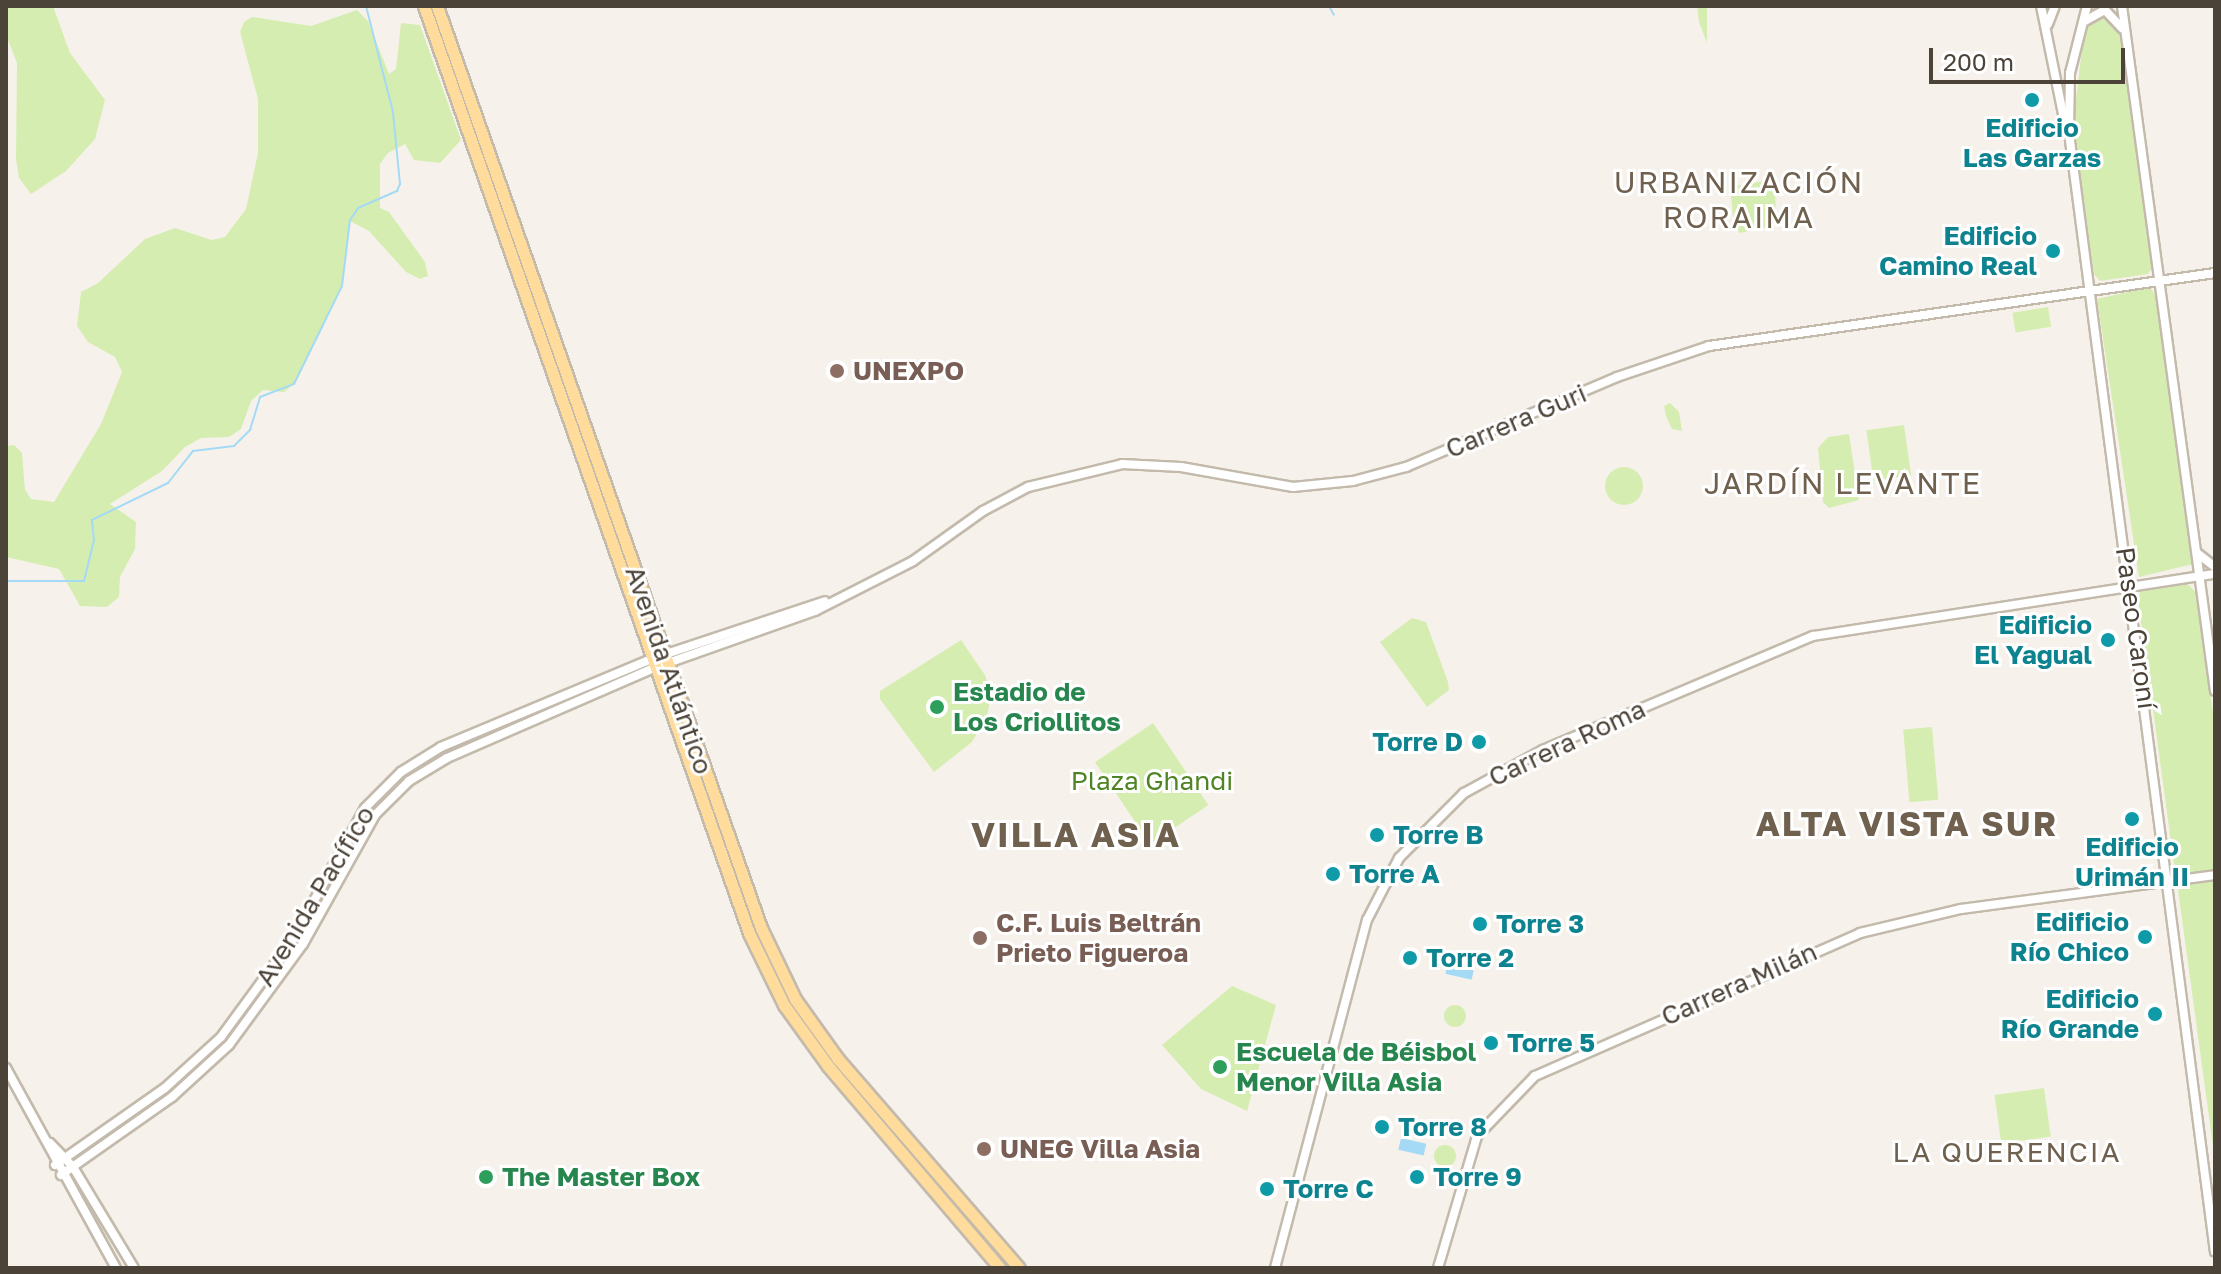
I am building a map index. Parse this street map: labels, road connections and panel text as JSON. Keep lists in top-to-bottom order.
{
  "streets": {
    "main road": ["Avenida Atlántico"],
    "street": [
      "Carrera Guri",
      "Paseo Caroní",
      "Carrera Roma",
      "Avenida Pacífico",
      "Carrera Milán"
    ]
  },
  "crossings": [
    ["Carrera Guri", "Paseo Caroní"],
    ["Carrera Guri", "Avenida Atlántico"],
    ["Carrera Guri", "Avenida Pacífico"],
    ["Paseo Caroní", "Carrera Roma"],
    ["Paseo Caroní", "Carrera Milán"],
    ["Avenida Atlántico", "Avenida Pacífico"]
  ],
  "districts": [
    "URBANIZACIÓN RORAIMA",
    "JARDÍN LEVANTE",
    "ALTA VISTA SUR",
    "VILLA ASIA",
    "LA QUERENCIA"
  ],
  "parks": ["Plaza Ghandi"],
  "places": [
    "Edificio Las Garzas",
    "Edificio Camino Real",
    "UNEXPO",
    "Edificio El Yagual",
    "Estadio de Los Criollitos",
    "Torre D",
    "Edificio Urimán II",
    "Torre B",
    "Torre A",
    "Torre 3",
    "Edificio Río Chico",
    "C.F. Luis Beltrán Prieto Figueroa",
    "Torre 2",
    "Edificio Río Grande",
    "Torre 5",
    "Escuela de Béisbol Menor Villa Asia",
    "Torre 8",
    "UNEG Villa Asia",
    "The Master Box",
    "Torre 9",
    "Torre C"
  ],
  "scale_bar": "200 m"
}
